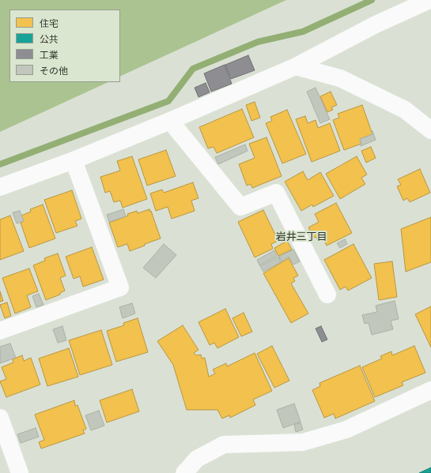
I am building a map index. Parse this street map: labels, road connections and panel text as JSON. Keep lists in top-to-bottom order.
{
  "districts": ["岩井三丁目"],
  "legend": [
    "住宅",
    "公共",
    "工業",
    "その他"
  ]
}
